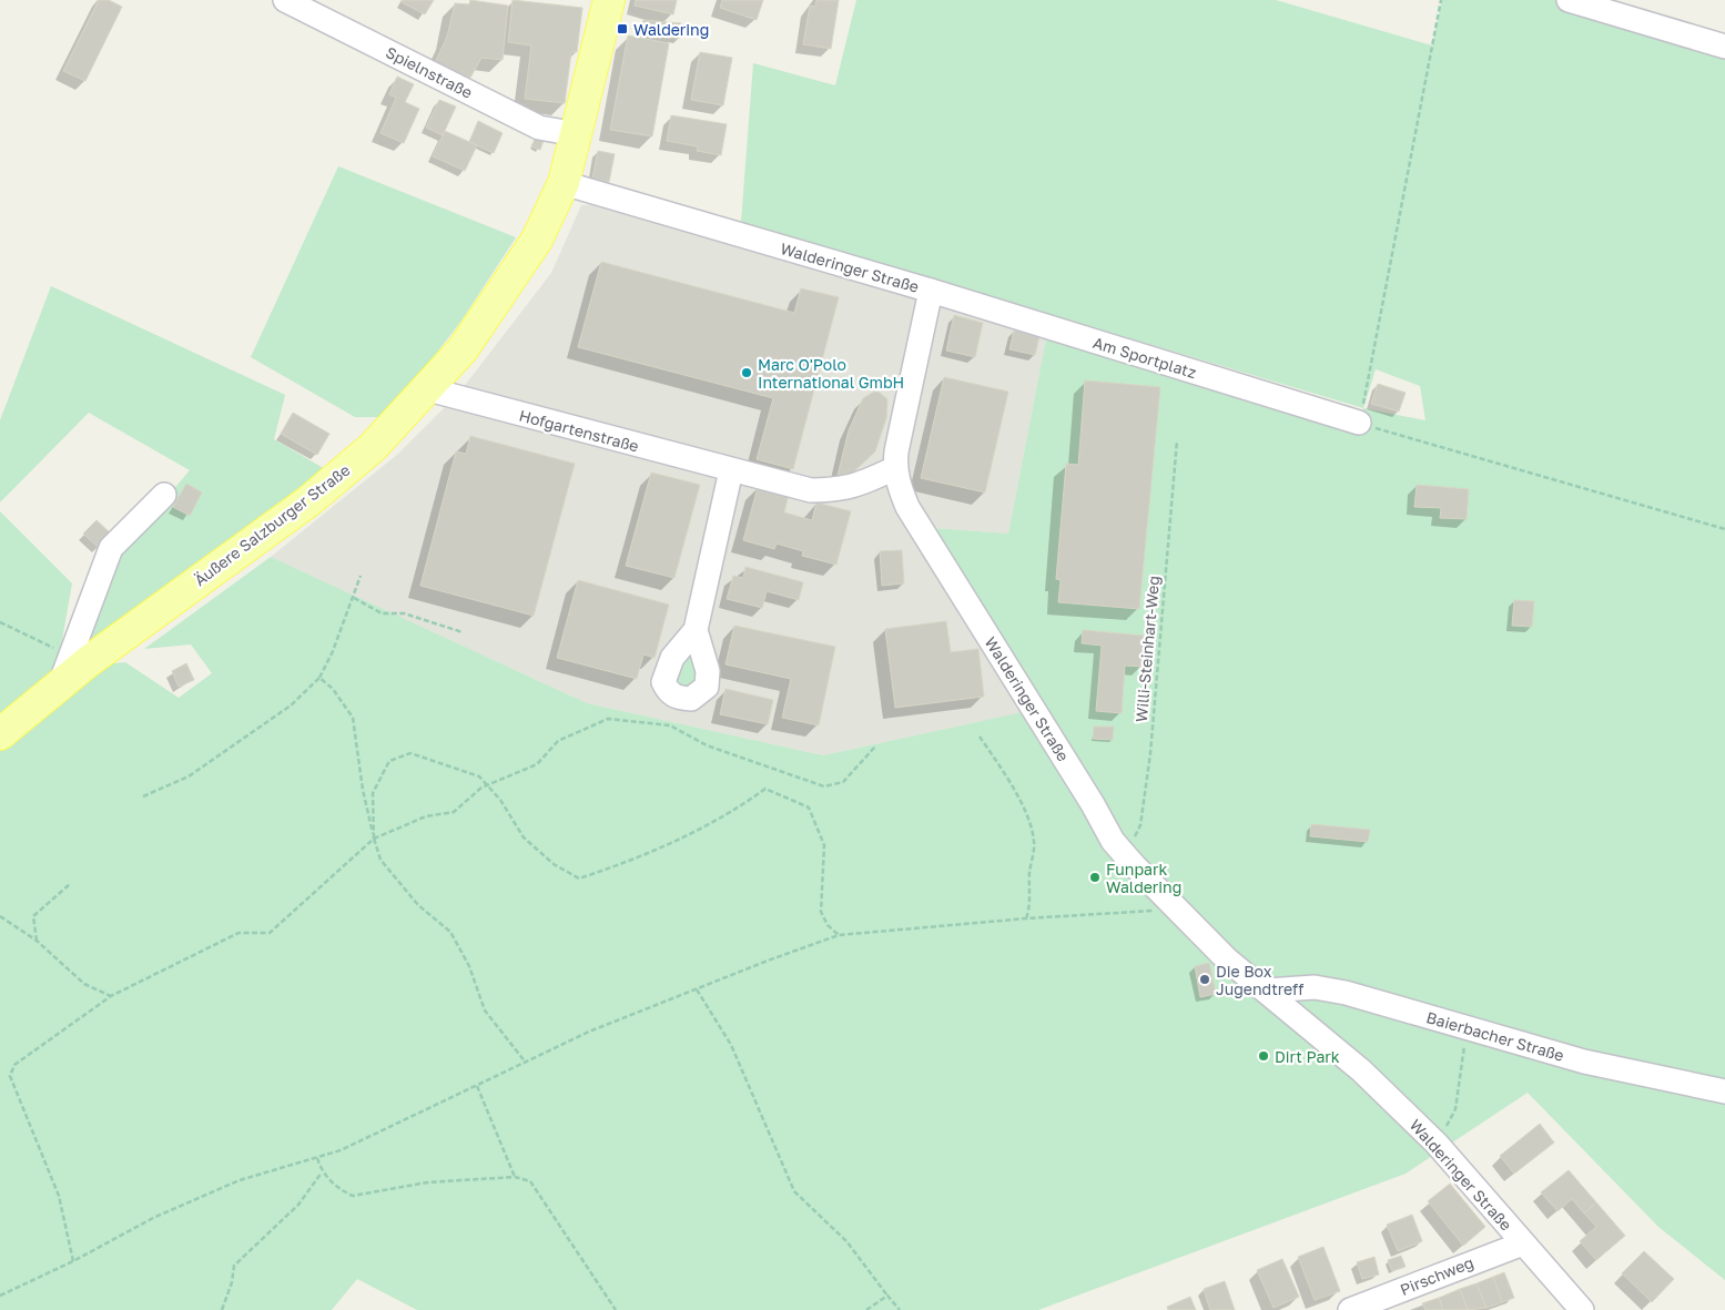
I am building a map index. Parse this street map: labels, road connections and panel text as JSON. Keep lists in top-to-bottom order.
{
  "streets": {
    "main road": ["Äußere Salzburger Straße"],
    "street": [
      "Spielnstraße",
      "Walderinger Straße",
      "Am Sportplatz",
      "Hofgartenstraße",
      "Baierbacher Straße",
      "Pirschweg"
    ],
    "path": ["Willi-Steinhart-Weg"]
  },
  "crossings": [
    ["Spielnstraße", "Äußere Salzburger Straße"],
    ["Walderinger Straße", "Am Sportplatz"],
    ["Walderinger Straße", "Hofgartenstraße"],
    ["Walderinger Straße", "Äußere Salzburger Straße"],
    ["Walderinger Straße", "Willi-Steinhart-Weg"],
    ["Walderinger Straße", "Baierbacher Straße"],
    ["Walderinger Straße", "Pirschweg"],
    ["Hofgartenstraße", "Äußere Salzburger Straße"]
  ],
  "places": {
    "transit": ["Waldering"],
    "other": [
      "Marc O'Polo International GmbH",
      "Funpark Waldering",
      "Die Box Jugendtreff",
      "Dirt Park"
    ]
  }
}
